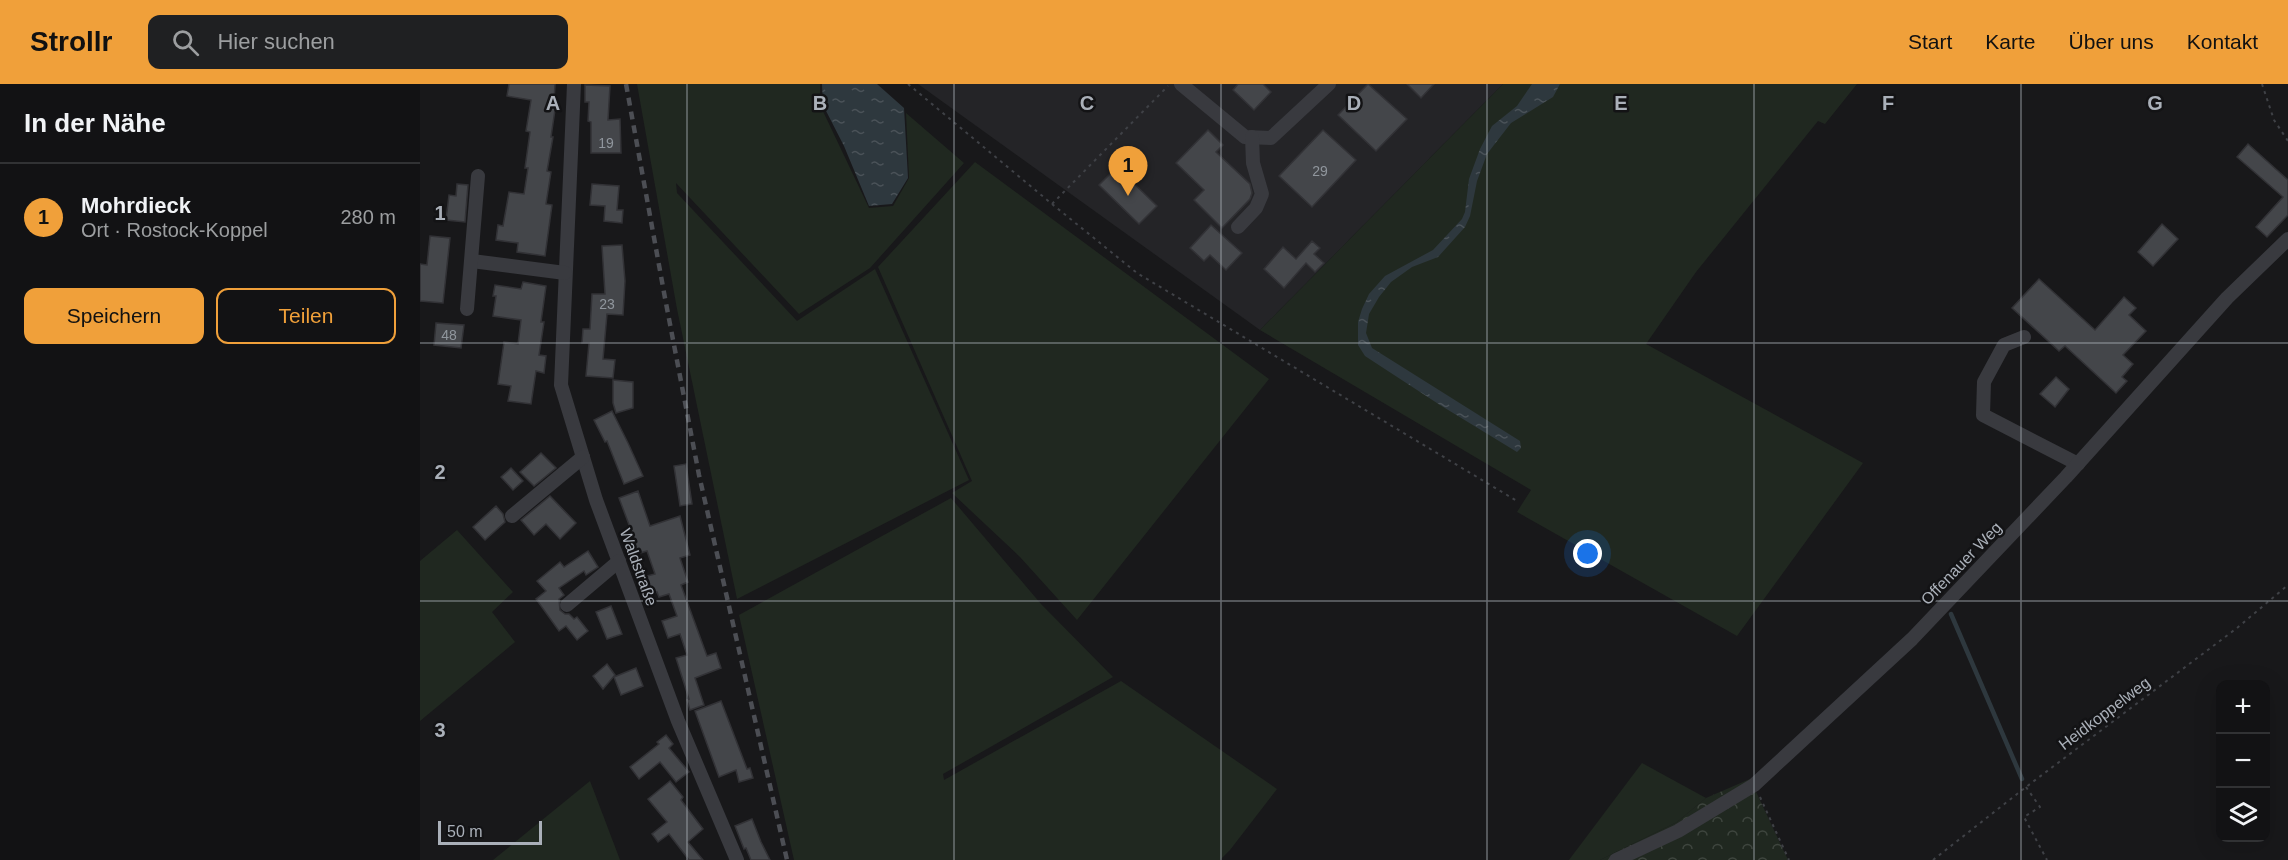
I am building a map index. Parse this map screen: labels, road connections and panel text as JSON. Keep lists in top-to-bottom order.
{
  "streets": {
    "street": ["Offenauer Weg", "Waldstraße"],
    "path": ["Heidkoppelweg"]
  },
  "house_numbers": [
    "19",
    "29",
    "23",
    "48"
  ],
  "scale_bar": "50 m",
  "page": {
    "header": "Strollr",
    "search": "Hier suchen",
    "nav": [
      "Start",
      "Karte",
      "Über uns",
      "Kontakt"
    ],
    "heading": "In der Nähe",
    "pins": "1",
    "list": [
      {
        "mark": "1",
        "name": "Mohrdieck",
        "note": "Ort · Rostock-Koppel",
        "value": "280 m"
      }
    ],
    "buttons": ["Speichern", "Teilen"],
    "map_buttons": ["+", "−"],
    "scale": "50 m"
  },
  "grid": {
    "columns": [
      "A",
      "B",
      "C",
      "D",
      "E",
      "F",
      "G"
    ],
    "rows": ["1", "2", "3"]
  }
}
